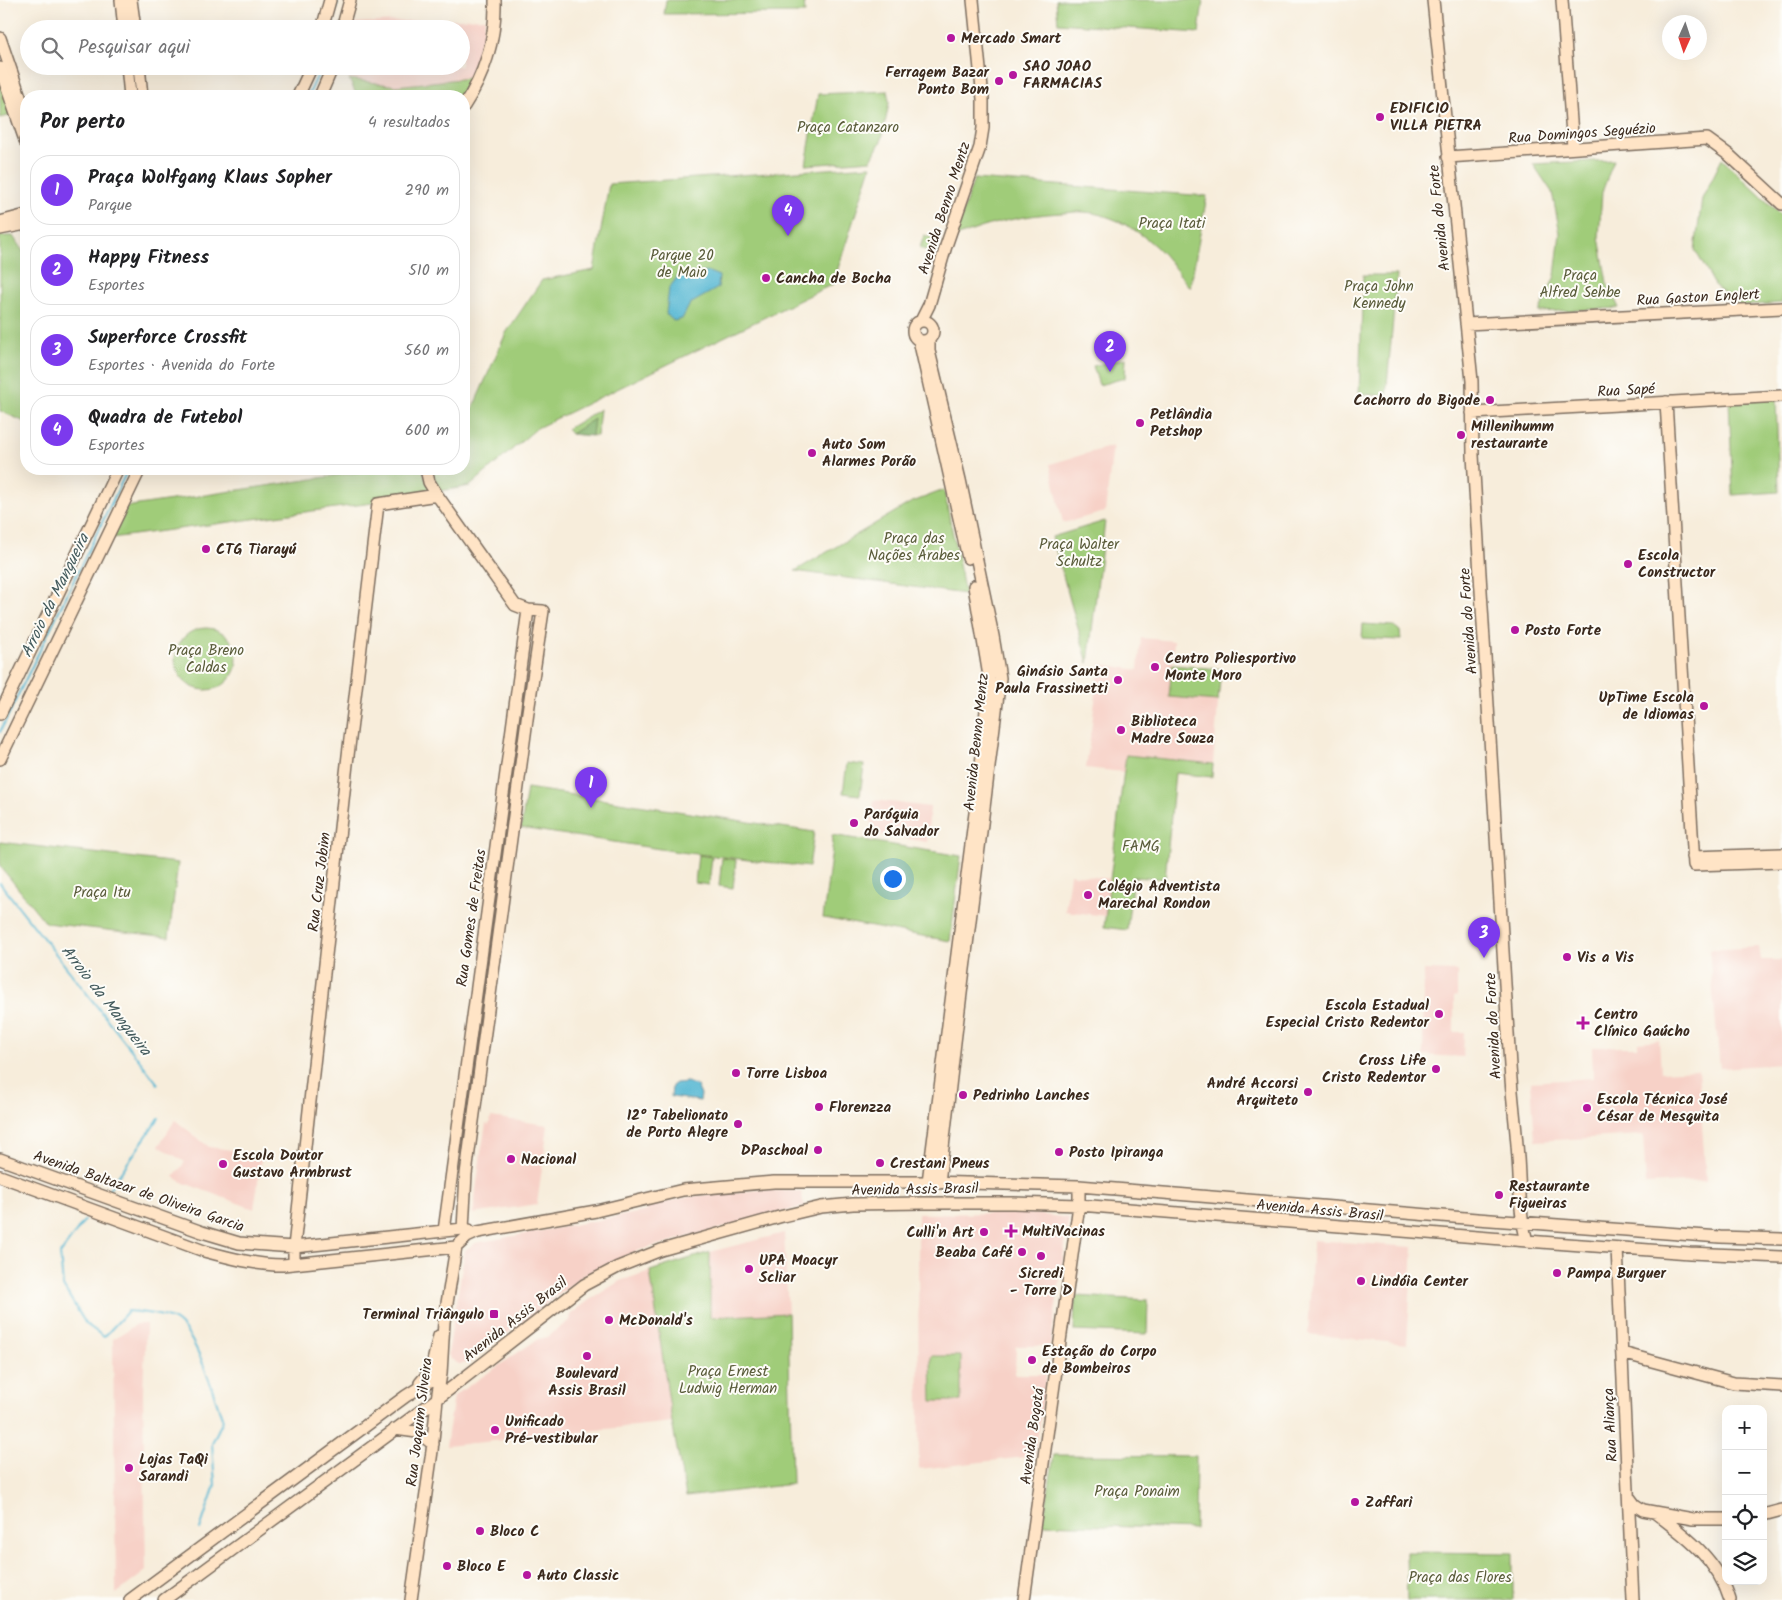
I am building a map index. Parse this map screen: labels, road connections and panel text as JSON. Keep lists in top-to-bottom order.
{
  "streets": {
    "street": [
      "Rua Domingos Seguézio",
      "Avenida Benno Mentz",
      "Avenida do Forte",
      "Rua Gaston Englert",
      "Rua Sapé",
      "Rua Cruz Jobim",
      "Rua Gomes de Freitas",
      "Avenida Assis Brasil",
      "Avenida Baltazar de Oliveira Garcia",
      "Rua Joaquim Silveira",
      "Rua Aliança",
      "Avenida Bogotá"
    ]
  },
  "crossings": [
    ["Rua Domingos Seguézio", "Avenida do Forte"],
    ["Avenida Benno Mentz", "Avenida Assis Brasil"],
    ["Avenida do Forte", "Rua Gaston Englert"],
    ["Avenida do Forte", "Rua Sapé"],
    ["Avenida do Forte", "Avenida Assis Brasil"],
    ["Rua Cruz Jobim", "Avenida Baltazar de Oliveira Garcia"],
    ["Rua Gomes de Freitas", "Avenida Baltazar de Oliveira Garcia"],
    ["Avenida Assis Brasil", "Avenida Baltazar de Oliveira Garcia"],
    ["Avenida Assis Brasil", "Rua Joaquim Silveira"],
    ["Avenida Assis Brasil", "Rua Aliança"],
    ["Avenida Assis Brasil", "Avenida Bogotá"]
  ],
  "water": ["Arroio da Mangueira"],
  "parks": [
    "Praça Catanzaro",
    "Praça Itati",
    "Parque 20 de Maio",
    "Praça Alfred Sehbe",
    "Praça John Kennedy",
    "Praça das Nações Árabes",
    "Praça Walter Schultz",
    "Praça Breno Caldas",
    "FAMG",
    "Praça Itu",
    "Praça Ernest Ludwig Herman",
    "Praça Ponaim",
    "Praça das Flores"
  ],
  "places": {
    "other": [
      "Mercado Smart",
      "SAO JOAO FARMACIAS",
      "Ferragem Bazar Ponto Bom",
      "EDIFICIO VILLA PIETRA",
      "Cancha de Bocha",
      "Cachorro do Bigode",
      "Petlândia Petshop",
      "Millenihumm restaurante",
      "Auto Som Alarmes Porão",
      "CTG Tiarayú",
      "Escola Constructor",
      "Posto Forte",
      "Centro Poliesportivo Monte Moro",
      "Ginásio Santa Paula Frassinetti",
      "UpTime Escola de Idiomas",
      "Biblioteca Madre Souza",
      "Paróquia do Salvador",
      "Colégio Adventista Marechal Rondon",
      "Vis a Vis",
      "Escola Estadual Especial Cristo Redentor",
      "Cross Life Cristo Redentor",
      "Torre Lisboa",
      "André Accorsi Arquiteto",
      "Pedrinho Lanches",
      "Florenzza",
      "Escola Técnica José César de Mesquita",
      "12° Tabelionato de Porto Alegre",
      "DPaschoal",
      "Posto Ipiranga",
      "Nacional",
      "Crestani Pneus",
      "Escola Doutor Gustavo Armbrust",
      "Restaurante Figueiras",
      "Culli'n Art",
      "Beaba Café",
      "Sicredi - Torre D",
      "UPA Moacyr Scliar",
      "Pampa Burguer",
      "Lindóia Center",
      "McDonald's",
      "Boulevard Assis Brasil",
      "Estação do Corpo de Bombeiros",
      "Unificado Pré-vestibular",
      "Lojas TaQi Sarandi",
      "Zaffari",
      "Bloco C",
      "Bloco E",
      "Auto Classic"
    ],
    "health": ["Centro Clínico Gaúcho", "MultiVacinas"],
    "transit": ["Terminal Triângulo"]
  },
  "north": "bottom",
  "page": {
    "search": "Pesquisar aqui",
    "heading": ["Por perto", "4 resultados"],
    "list": [
      {
        "mark": "1",
        "name": "Praça Wolfgang Klaus Sopher",
        "note": "Parque",
        "value": "290 m"
      },
      {
        "mark": "2",
        "name": "Happy Fitness",
        "note": "Esportes",
        "value": "510 m"
      },
      {
        "mark": "3",
        "name": "Superforce Crossfit",
        "note": "Esportes · Avenida do Forte",
        "value": "560 m"
      },
      {
        "mark": "4",
        "name": "Quadra de Futebol",
        "note": "Esportes",
        "value": "600 m"
      }
    ],
    "pins": [
      "4",
      "2",
      "1",
      "3"
    ],
    "map_buttons": ["+", "−"]
  }
}
